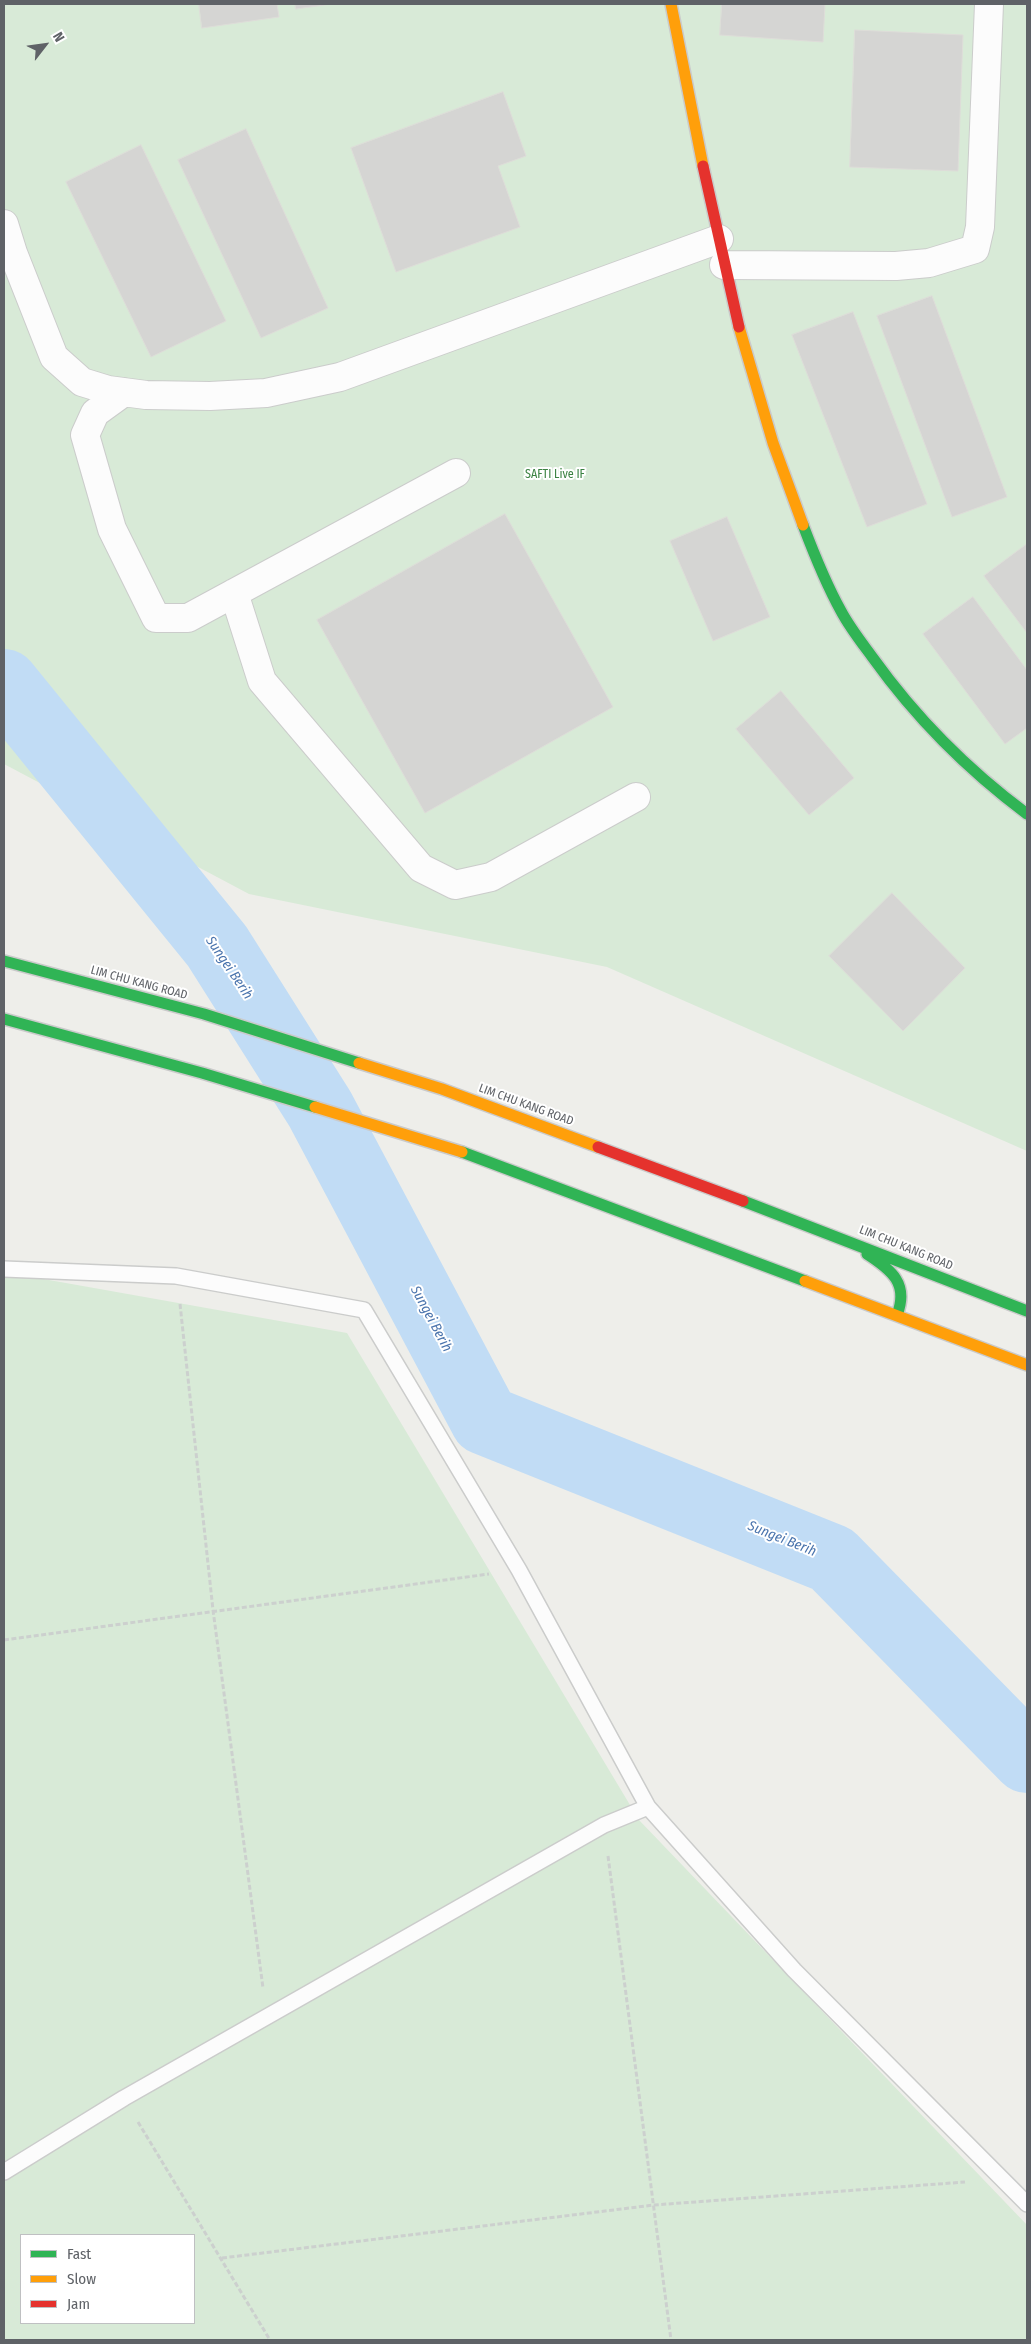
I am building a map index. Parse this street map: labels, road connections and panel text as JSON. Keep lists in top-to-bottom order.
{
  "streets": {
    "main road": ["LIM CHU KANG ROAD"]
  },
  "water": ["Sungei Berih"],
  "parks": ["SAFTI Live IF"],
  "legend": ["Fast", "Slow", "Jam"],
  "north": "top right"
}
